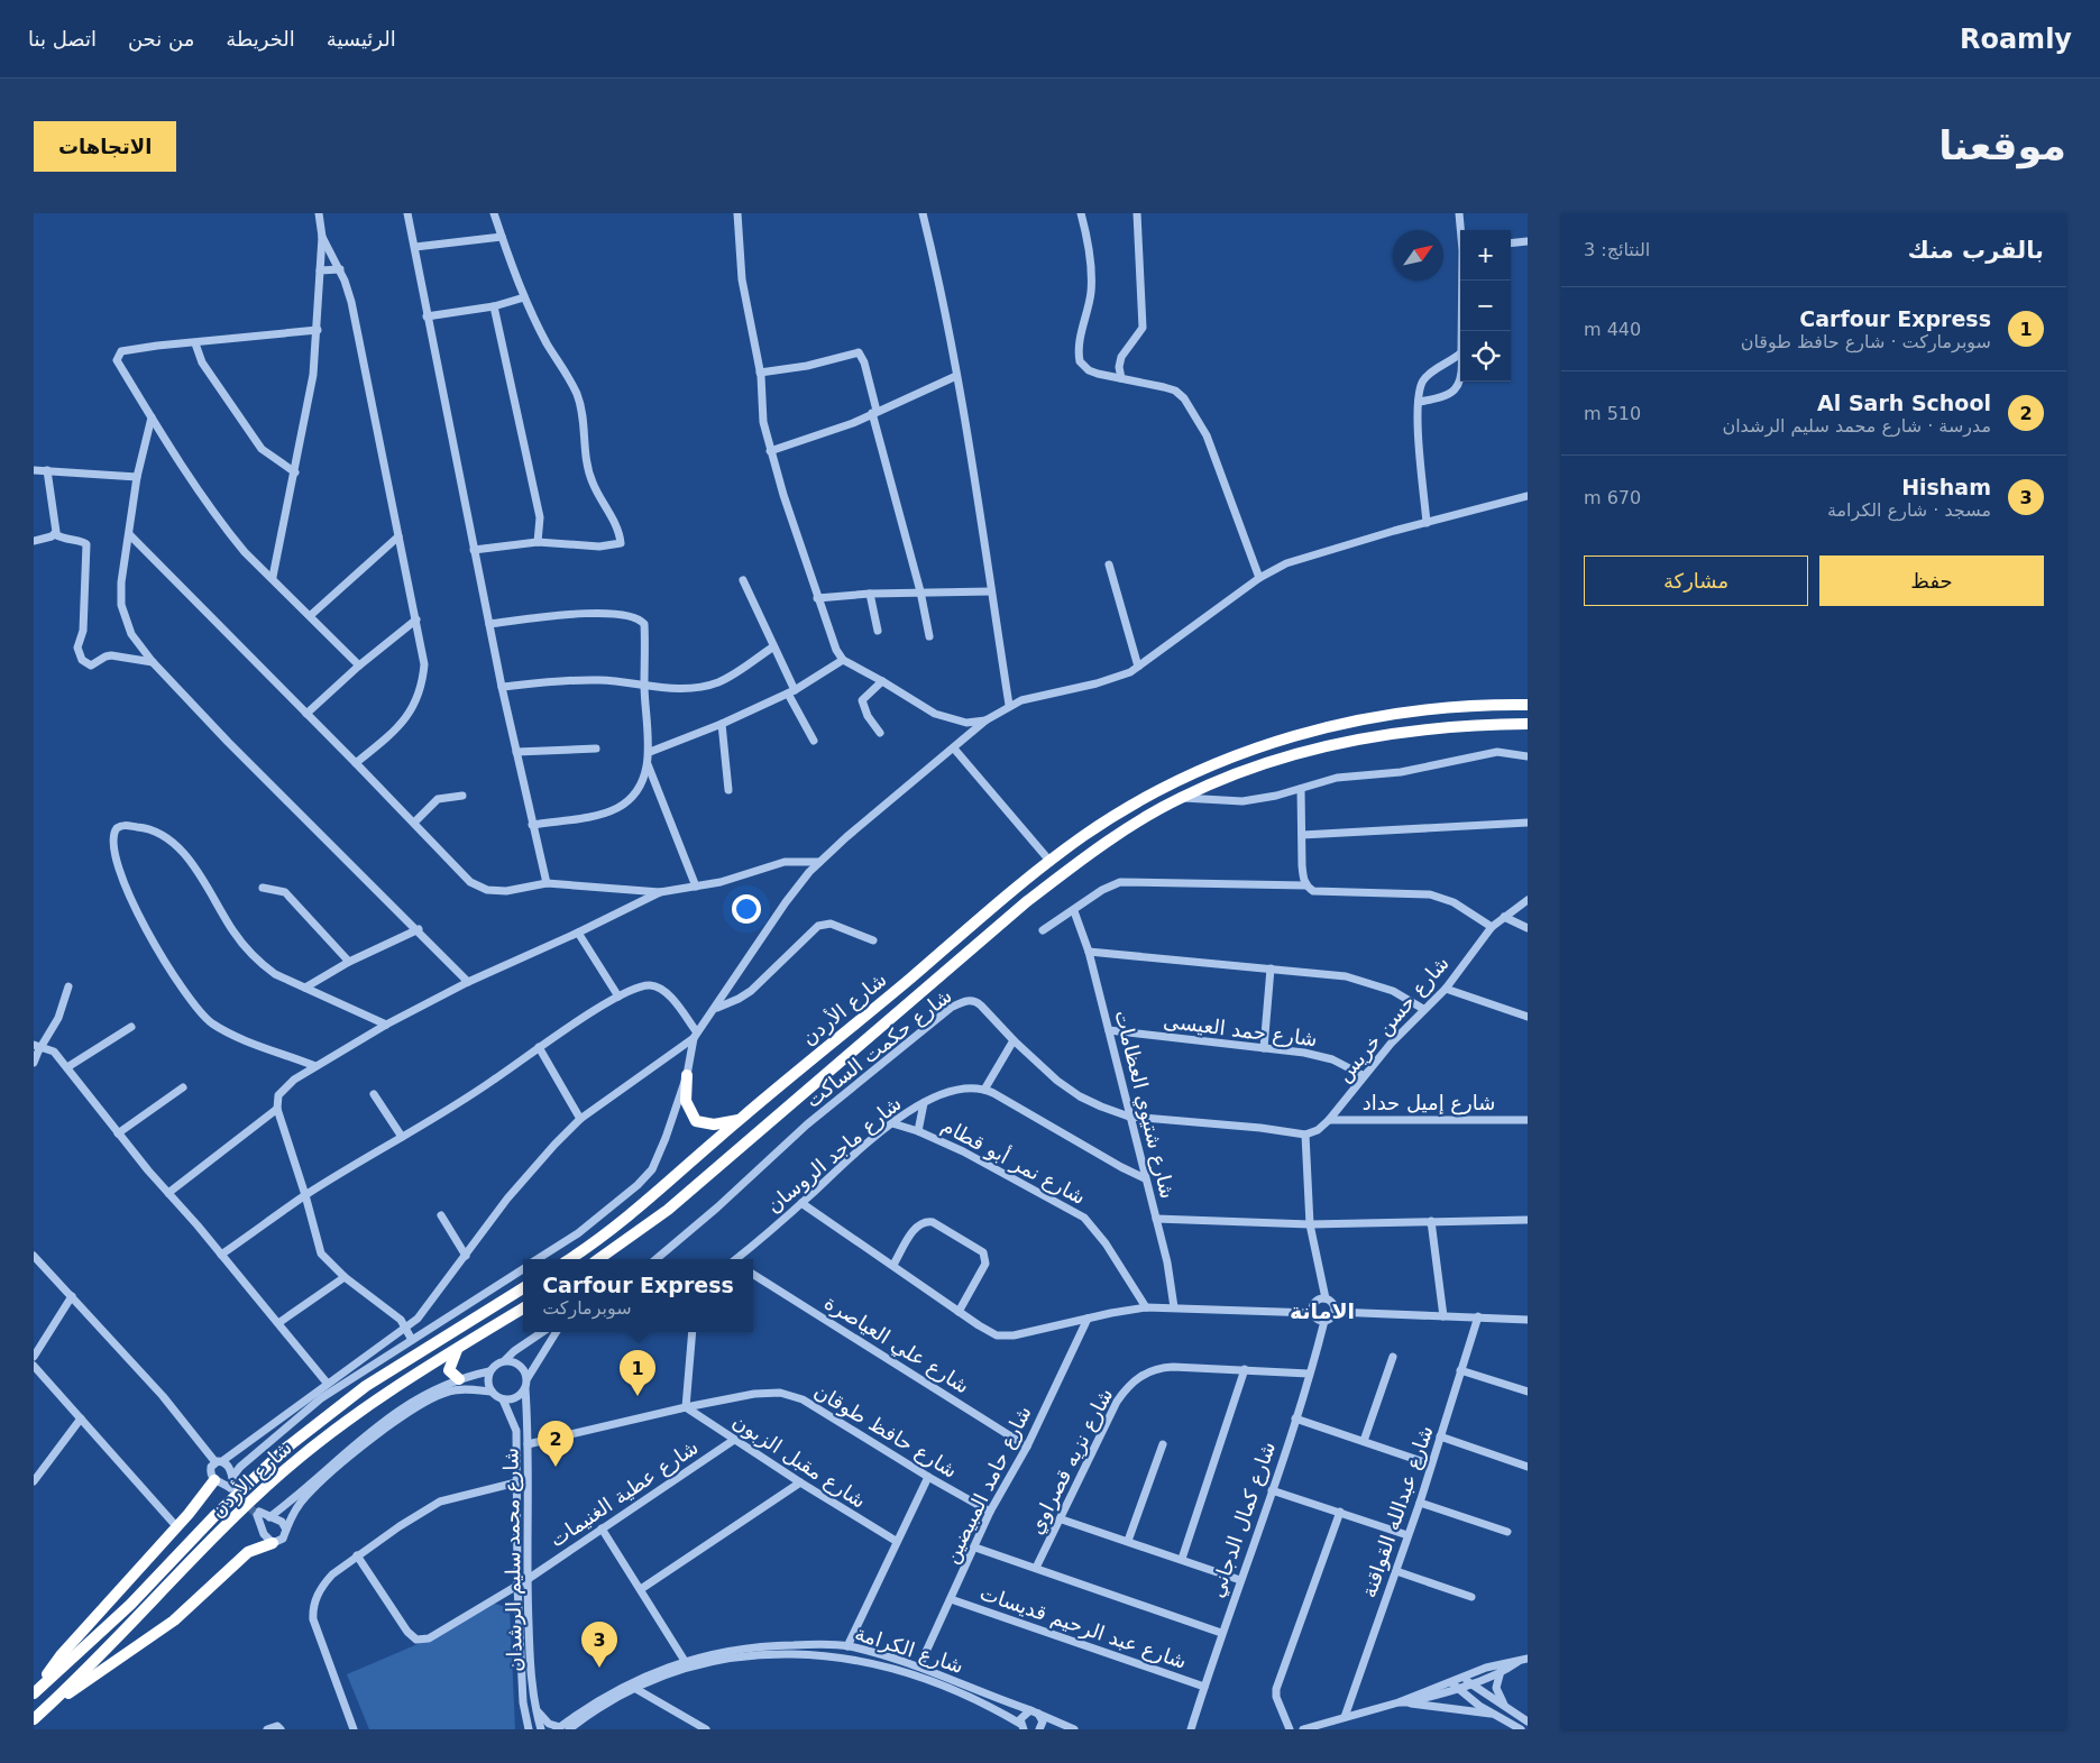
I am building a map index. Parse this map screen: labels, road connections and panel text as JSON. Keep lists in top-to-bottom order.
{
  "streets": {
    "highway": ["شارع الأردن"],
    "street": [
      "شارع حسن خريس",
      "شارع حمد العيسى",
      "شارع حكمت الساكت",
      "شارع إميل حداد",
      "شارع شتيوي العظامات",
      "شارع ماجد الروسان",
      "شارع نمر أبو قطام",
      "شارع علي العياصرة",
      "شارع حافظ طوقان",
      "شارع مقبل الزبون",
      "شارع نزيه قصراوي",
      "شارع حامد المبيضين",
      "شارع عطية الغنيمات",
      "شارع عبدالله القواقنة",
      "شارع كمال الدجاني",
      "شارع محمد سليم الرشدان",
      "شارع عبد الرحيم قديسات",
      "شارع الكرامة"
    ]
  },
  "crossings": [
    ["شارع حسن خريس", "شارع حمد العيسى"],
    ["شارع حسن خريس", "شارع حكمت الساكت"],
    ["شارع حسن خريس", "شارع إميل حداد"],
    ["شارع حمد العيسى", "شارع شتيوي العظامات"],
    ["شارع حكمت الساكت", "شارع شتيوي العظامات"],
    ["شارع ماجد الروسان", "شارع نمر أبو قطام"],
    ["شارع علي العياصرة", "شارع حامد المبيضين"],
    ["شارع حافظ طوقان", "شارع مقبل الزبون"],
    ["شارع حافظ طوقان", "شارع حامد المبيضين"],
    ["شارع حافظ طوقان", "شارع محمد سليم الرشدان"],
    ["شارع مقبل الزبون", "شارع عطية الغنيمات"],
    ["شارع نزيه قصراوي", "شارع كمال الدجاني"],
    ["شارع حامد المبيضين", "شارع عبد الرحيم قديسات"],
    ["شارع حامد المبيضين", "شارع الكرامة"],
    ["شارع عطية الغنيمات", "شارع محمد سليم الرشدان"],
    ["شارع كمال الدجاني", "شارع عبد الرحيم قديسات"]
  ],
  "districts": ["الامانة"],
  "north": "top right",
  "page": {
    "header": "Roamly",
    "nav": [
      "الرئيسية",
      "الخريطة",
      "من نحن",
      "اتصل بنا"
    ],
    "buttons": [
      "الاتجاهات",
      ["حفظ", "مشاركة"]
    ],
    "title": "موقعنا",
    "heading": ["بالقرب منك", "النتائج: 3"],
    "map_buttons": ["+", "−"],
    "list": [
      {
        "mark": "1",
        "name": "Carfour Express",
        "note": "سوبرماركت · شارع حافظ طوقان",
        "value": "440 m"
      },
      {
        "mark": "2",
        "name": "Al Sarh School",
        "note": "مدرسة · شارع محمد سليم الرشدان",
        "value": "510 m"
      },
      {
        "mark": "3",
        "name": "Hisham",
        "note": "مسجد · شارع الكرامة",
        "value": "670 m"
      }
    ],
    "popup": ["Carfour Express", "سوبرماركت"],
    "pins": ["1", "2", "3"]
  }
}
